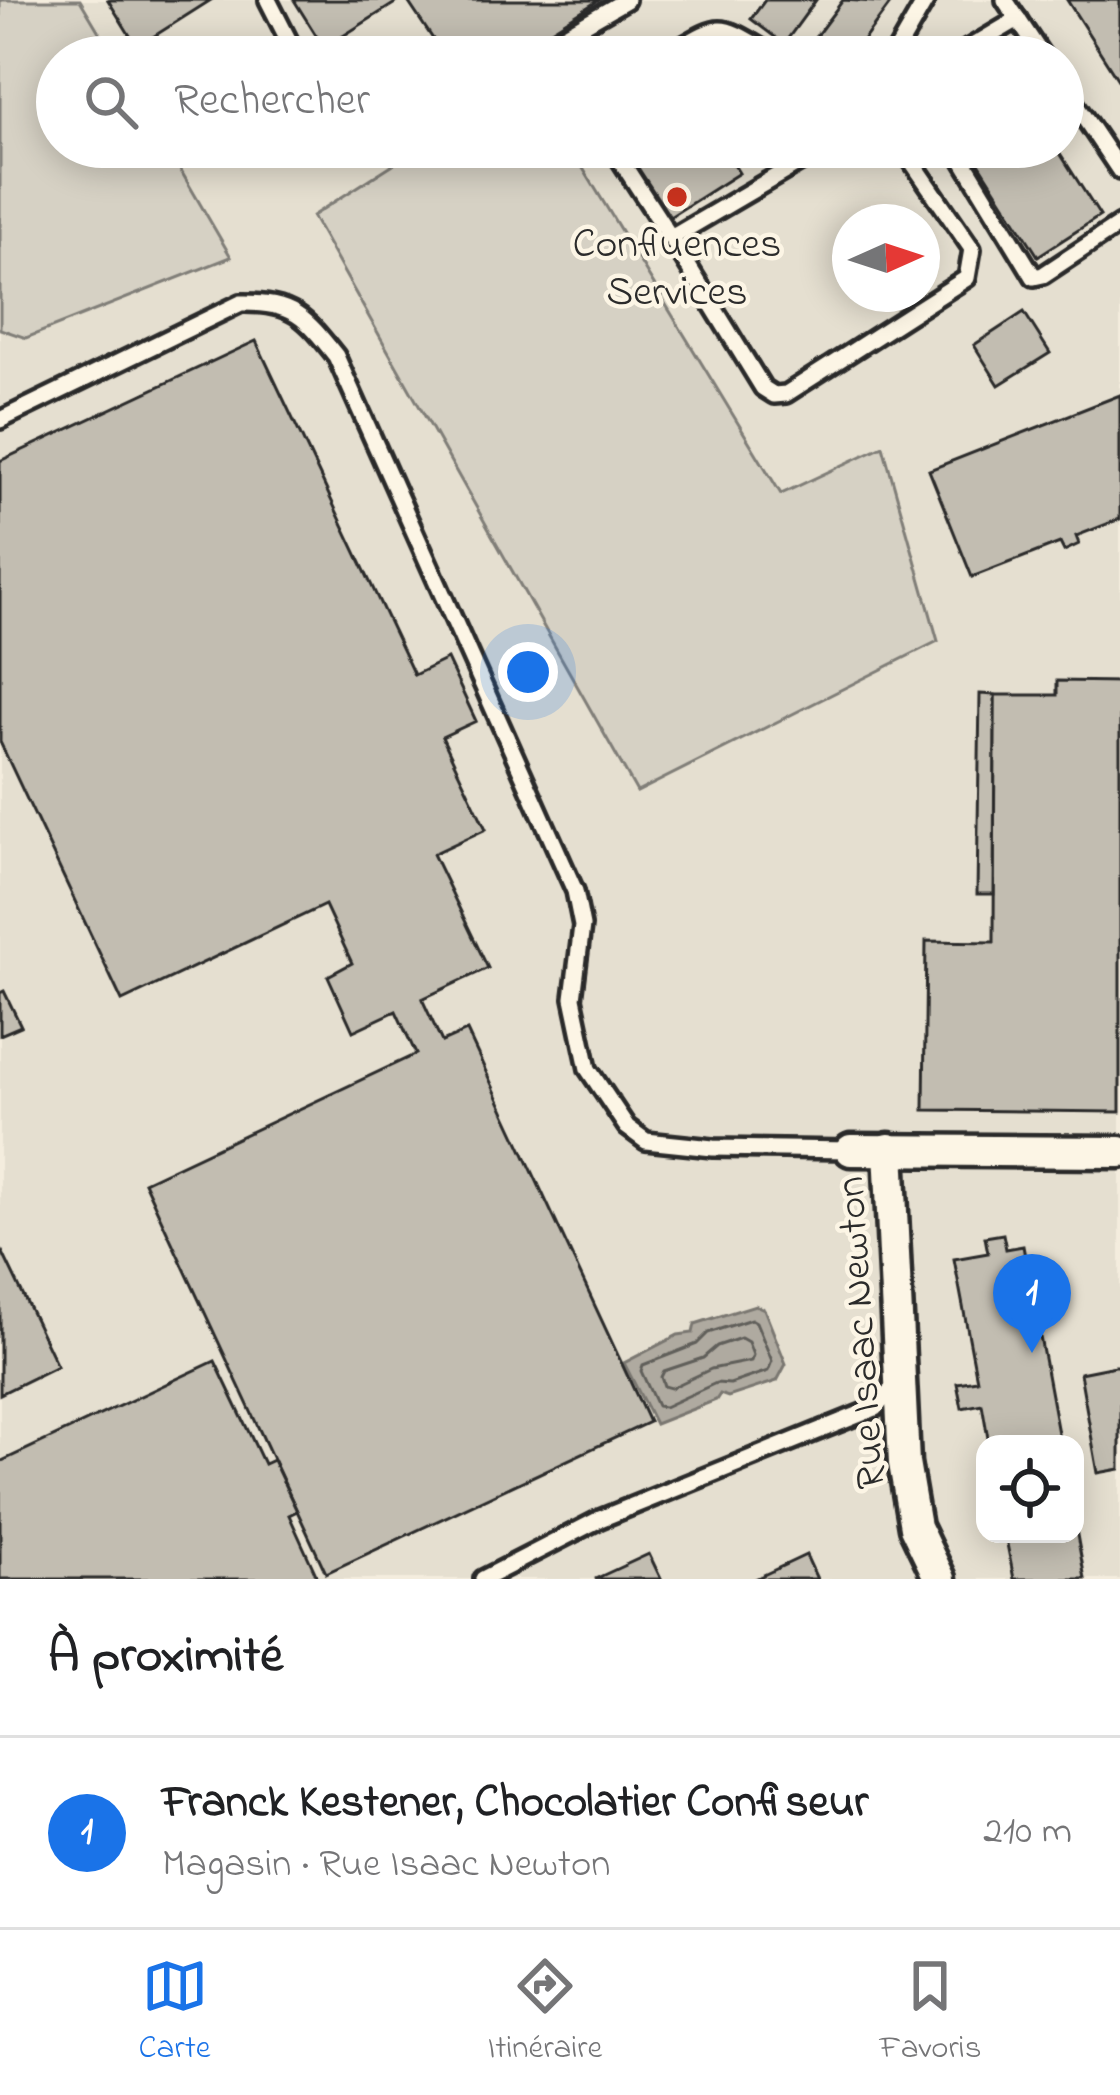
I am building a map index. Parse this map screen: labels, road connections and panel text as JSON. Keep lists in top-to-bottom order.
{
  "streets": {
    "street": ["Rue Isaac Newton"]
  },
  "places": ["Confluences Services"],
  "north": "right",
  "page": {
    "search": "Rechercher",
    "pins": "1",
    "heading": "À proximité",
    "list": [
      {
        "mark": "1",
        "name": "Franck Kestener, Chocolatier Confiseur",
        "note": "Magasin · Rue Isaac Newton",
        "value": "210 m"
      }
    ],
    "nav": ["Carte", "Itinéraire", "Favoris"]
  }
}
